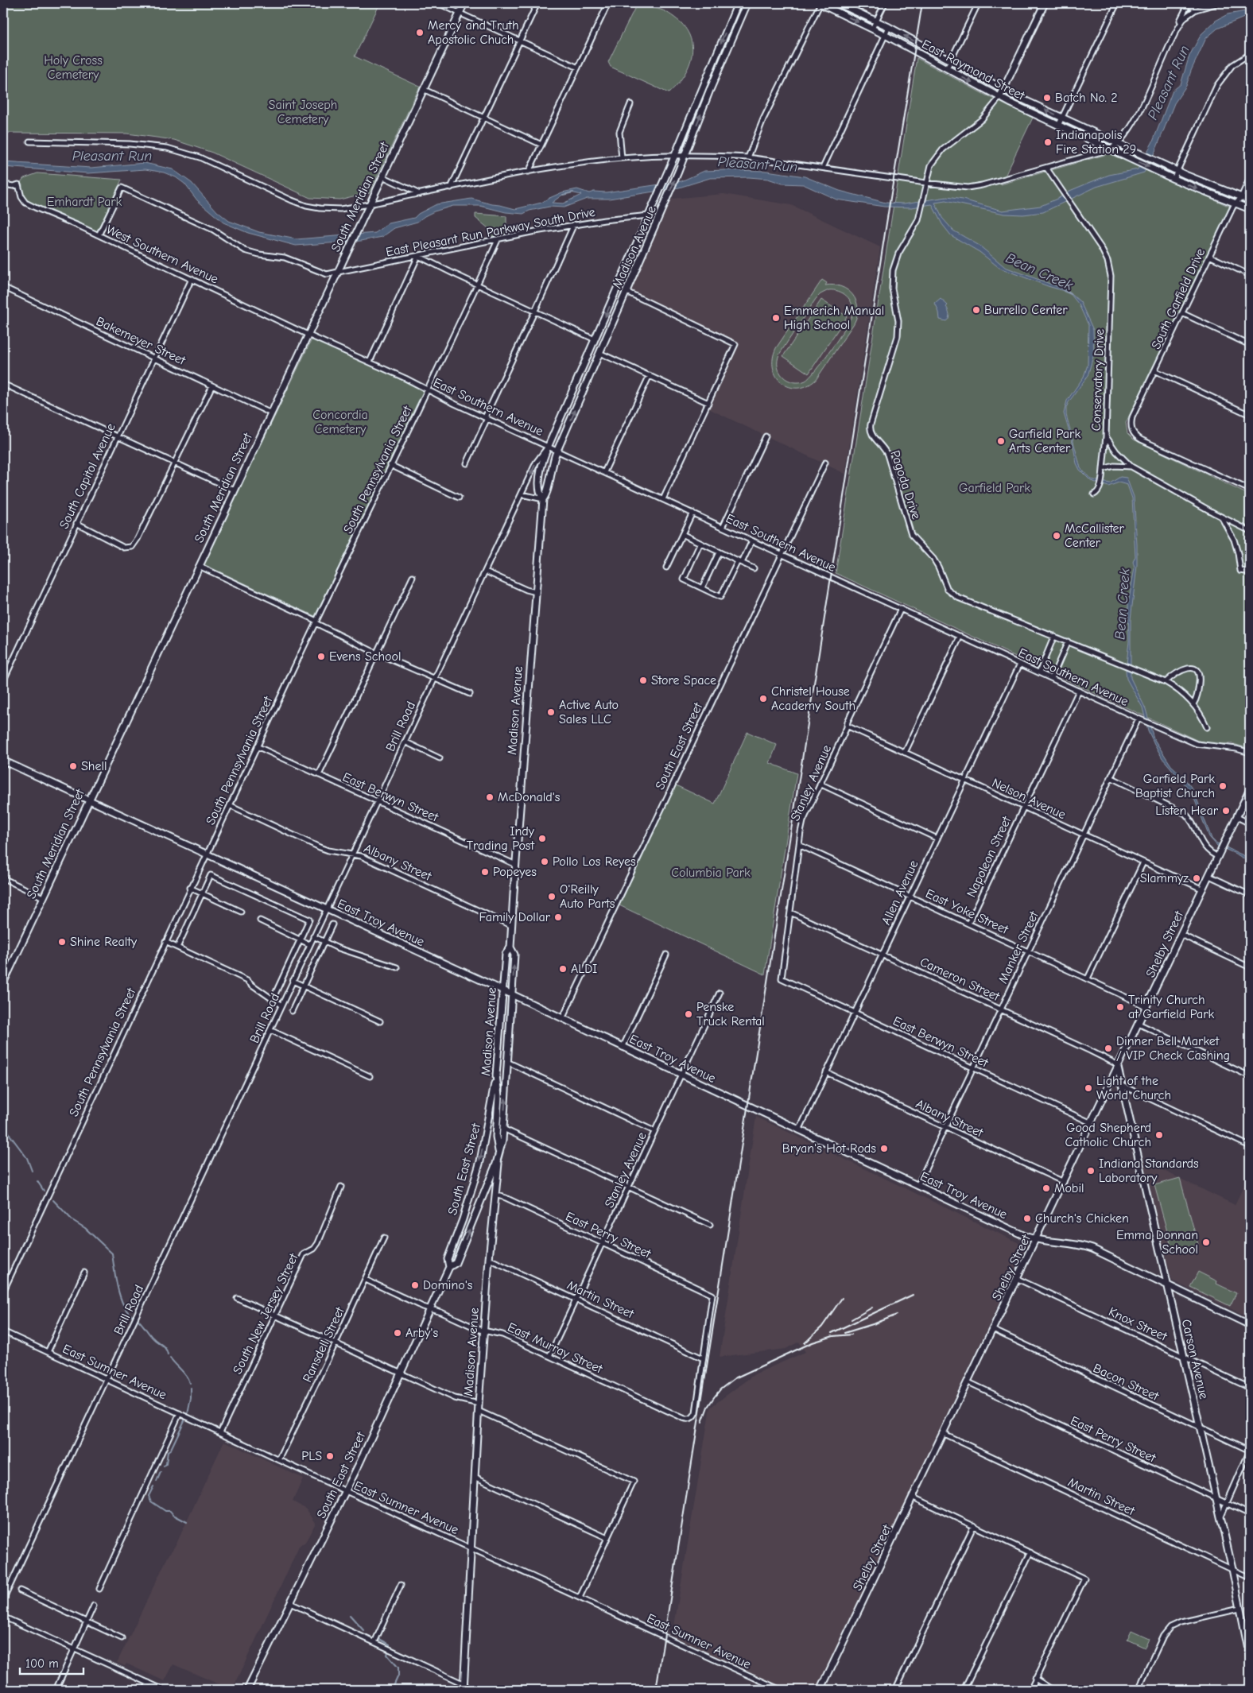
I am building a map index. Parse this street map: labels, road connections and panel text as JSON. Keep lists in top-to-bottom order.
{
  "streets": {
    "main road": [
      "East Raymond Street",
      "South Meridian Street",
      "Madison Avenue",
      "South East Street",
      "East Troy Avenue",
      "Shelby Street",
      "Carson Avenue"
    ],
    "street": [
      "East Pleasant Run Parkway South Drive",
      "West Southern Avenue",
      "South Garfield Drive",
      "Bakemeyer Street",
      "Conservatory Drive",
      "East Southern Avenue",
      "South Pennsylvania Street",
      "South Capitol Avenue",
      "Pagoda Drive",
      "Brill Road",
      "Stanley Avenue",
      "East Berwyn Street",
      "Nelson Avenue",
      "Napoleon Street",
      "Albany Street",
      "Allen Avenue",
      "East Yoke Street",
      "Manker Street",
      "Cameron Street",
      "East Perry Street",
      "Martin Street",
      "South New Jersey Street",
      "Knox Street",
      "Ransdell Street",
      "East Murray Street",
      "East Sumner Avenue",
      "Bacon Street"
    ]
  },
  "crossings": [
    ["East Raymond Street", "South Garfield Drive"],
    ["East Raymond Street", "Pagoda Drive"],
    ["South Meridian Street", "East Pleasant Run Parkway South Drive"],
    ["South Meridian Street", "West Southern Avenue"],
    ["South Meridian Street", "Bakemeyer Street"],
    ["South Meridian Street", "East Southern Avenue"],
    ["South Meridian Street", "East Troy Avenue"],
    ["East Pleasant Run Parkway South Drive", "Madison Avenue"],
    ["East Pleasant Run Parkway South Drive", "West Southern Avenue"],
    ["East Pleasant Run Parkway South Drive", "South Pennsylvania Street"],
    ["Madison Avenue", "East Southern Avenue"],
    ["Madison Avenue", "Brill Road"],
    ["Madison Avenue", "South East Street"],
    ["Madison Avenue", "East Berwyn Street"],
    ["Madison Avenue", "Albany Street"],
    ["Madison Avenue", "East Troy Avenue"],
    ["Madison Avenue", "East Perry Street"],
    ["Madison Avenue", "Martin Street"],
    ["Madison Avenue", "East Murray Street"],
    ["Madison Avenue", "East Sumner Avenue"],
    ["West Southern Avenue", "East Southern Avenue"],
    ["West Southern Avenue", "South Capitol Avenue"],
    ["Bakemeyer Street", "South Capitol Avenue"],
    ["East Southern Avenue", "South Pennsylvania Street"],
    ["East Southern Avenue", "Brill Road"],
    ["East Southern Avenue", "South East Street"],
    ["East Southern Avenue", "Stanley Avenue"],
    ["East Southern Avenue", "Napoleon Street"],
    ["East Southern Avenue", "Allen Avenue"],
    ["East Southern Avenue", "Manker Street"],
    ["South Pennsylvania Street", "East Berwyn Street"],
    ["South Pennsylvania Street", "Albany Street"],
    ["South Pennsylvania Street", "East Troy Avenue"],
    ["Brill Road", "East Berwyn Street"],
    ["Brill Road", "Albany Street"],
    ["Brill Road", "East Troy Avenue"],
    ["Brill Road", "East Sumner Avenue"],
    ["South East Street", "East Troy Avenue"],
    ["South East Street", "East Murray Street"],
    ["South East Street", "East Sumner Avenue"],
    ["Stanley Avenue", "East Berwyn Street"],
    ["Stanley Avenue", "Nelson Avenue"],
    ["Stanley Avenue", "East Yoke Street"],
    ["Stanley Avenue", "East Troy Avenue"],
    ["Stanley Avenue", "Cameron Street"],
    ["Stanley Avenue", "East Perry Street"],
    ["Stanley Avenue", "Martin Street"],
    ["Stanley Avenue", "East Murray Street"],
    ["East Berwyn Street", "Allen Avenue"],
    ["East Berwyn Street", "Shelby Street"],
    ["East Berwyn Street", "Manker Street"],
    ["Nelson Avenue", "Napoleon Street"],
    ["Nelson Avenue", "Allen Avenue"],
    ["Nelson Avenue", "Shelby Street"],
    ["Nelson Avenue", "Manker Street"],
    ["Napoleon Street", "East Yoke Street"],
    ["Albany Street", "Allen Avenue"],
    ["Albany Street", "Shelby Street"],
    ["Albany Street", "Manker Street"],
    ["Allen Avenue", "East Yoke Street"],
    ["Allen Avenue", "East Troy Avenue"],
    ["Allen Avenue", "Cameron Street"],
    ["East Yoke Street", "Shelby Street"],
    ["East Yoke Street", "Manker Street"],
    ["East Troy Avenue", "Shelby Street"],
    ["East Troy Avenue", "Manker Street"],
    ["East Troy Avenue", "Carson Avenue"],
    ["Shelby Street", "Cameron Street"],
    ["Shelby Street", "East Perry Street"],
    ["Shelby Street", "Martin Street"],
    ["Shelby Street", "Knox Street"],
    ["Shelby Street", "Carson Avenue"],
    ["Shelby Street", "Bacon Street"],
    ["Manker Street", "Cameron Street"],
    ["Cameron Street", "Carson Avenue"],
    ["East Perry Street", "Martin Street"],
    ["East Perry Street", "East Murray Street"],
    ["East Perry Street", "Carson Avenue"],
    ["Martin Street", "East Murray Street"],
    ["Martin Street", "Carson Avenue"],
    ["South New Jersey Street", "East Sumner Avenue"],
    ["Knox Street", "Carson Avenue"],
    ["Ransdell Street", "East Murray Street"],
    ["Ransdell Street", "East Sumner Avenue"],
    ["Carson Avenue", "Bacon Street"]
  ],
  "water": ["Pleasant Run", "Bean Creek"],
  "parks": [
    "Holy Cross Cemetery",
    "Saint Joseph Cemetery",
    "Emhardt Park",
    "Concordia Cemetery",
    "Garfield Park",
    "Columbia Park"
  ],
  "places": [
    "Mercy and Truth Apostolic Chuch",
    "Batch No. 2",
    "Indianapolis Fire Station 29",
    "Burrello Center",
    "Emmerich Manual High School",
    "Garfield Park Arts Center",
    "McCallister Center",
    "Evens School",
    "Store Space",
    "Christel House Academy South",
    "Active Auto Sales LLC",
    "Shell",
    "Garfield Park Baptist Church",
    "McDonald's",
    "Listen Hear",
    "Indy Trading Post",
    "Pollo Los Reyes",
    "Popeyes",
    "Slammyz",
    "O'Reilly Auto Parts",
    "Family Dollar",
    "Shine Realty",
    "ALDI",
    "Trinity Church at Garfield Park",
    "Penske Truck Rental",
    "Dinner Bell Market / VIP Check Cashing",
    "Light of the World Church",
    "Good Shepherd Catholic Church",
    "Bryan's Hot Rods",
    "Indiana Standards Laboratory",
    "Mobil",
    "Church's Chicken",
    "Emma Donnan School",
    "Domino's",
    "Arby's",
    "PLS"
  ],
  "scale_bar": "100 m"
}
